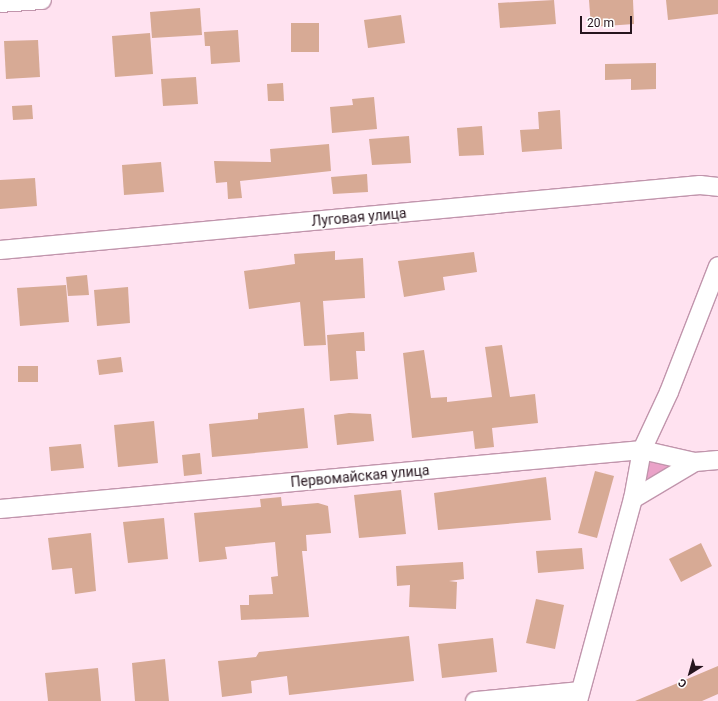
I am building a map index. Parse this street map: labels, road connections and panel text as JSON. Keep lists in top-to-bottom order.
{
  "streets": {
    "street": ["Луговая улица", "Первомайская улица"]
  },
  "scale_bar": "20 m",
  "north": "bottom left"
}
